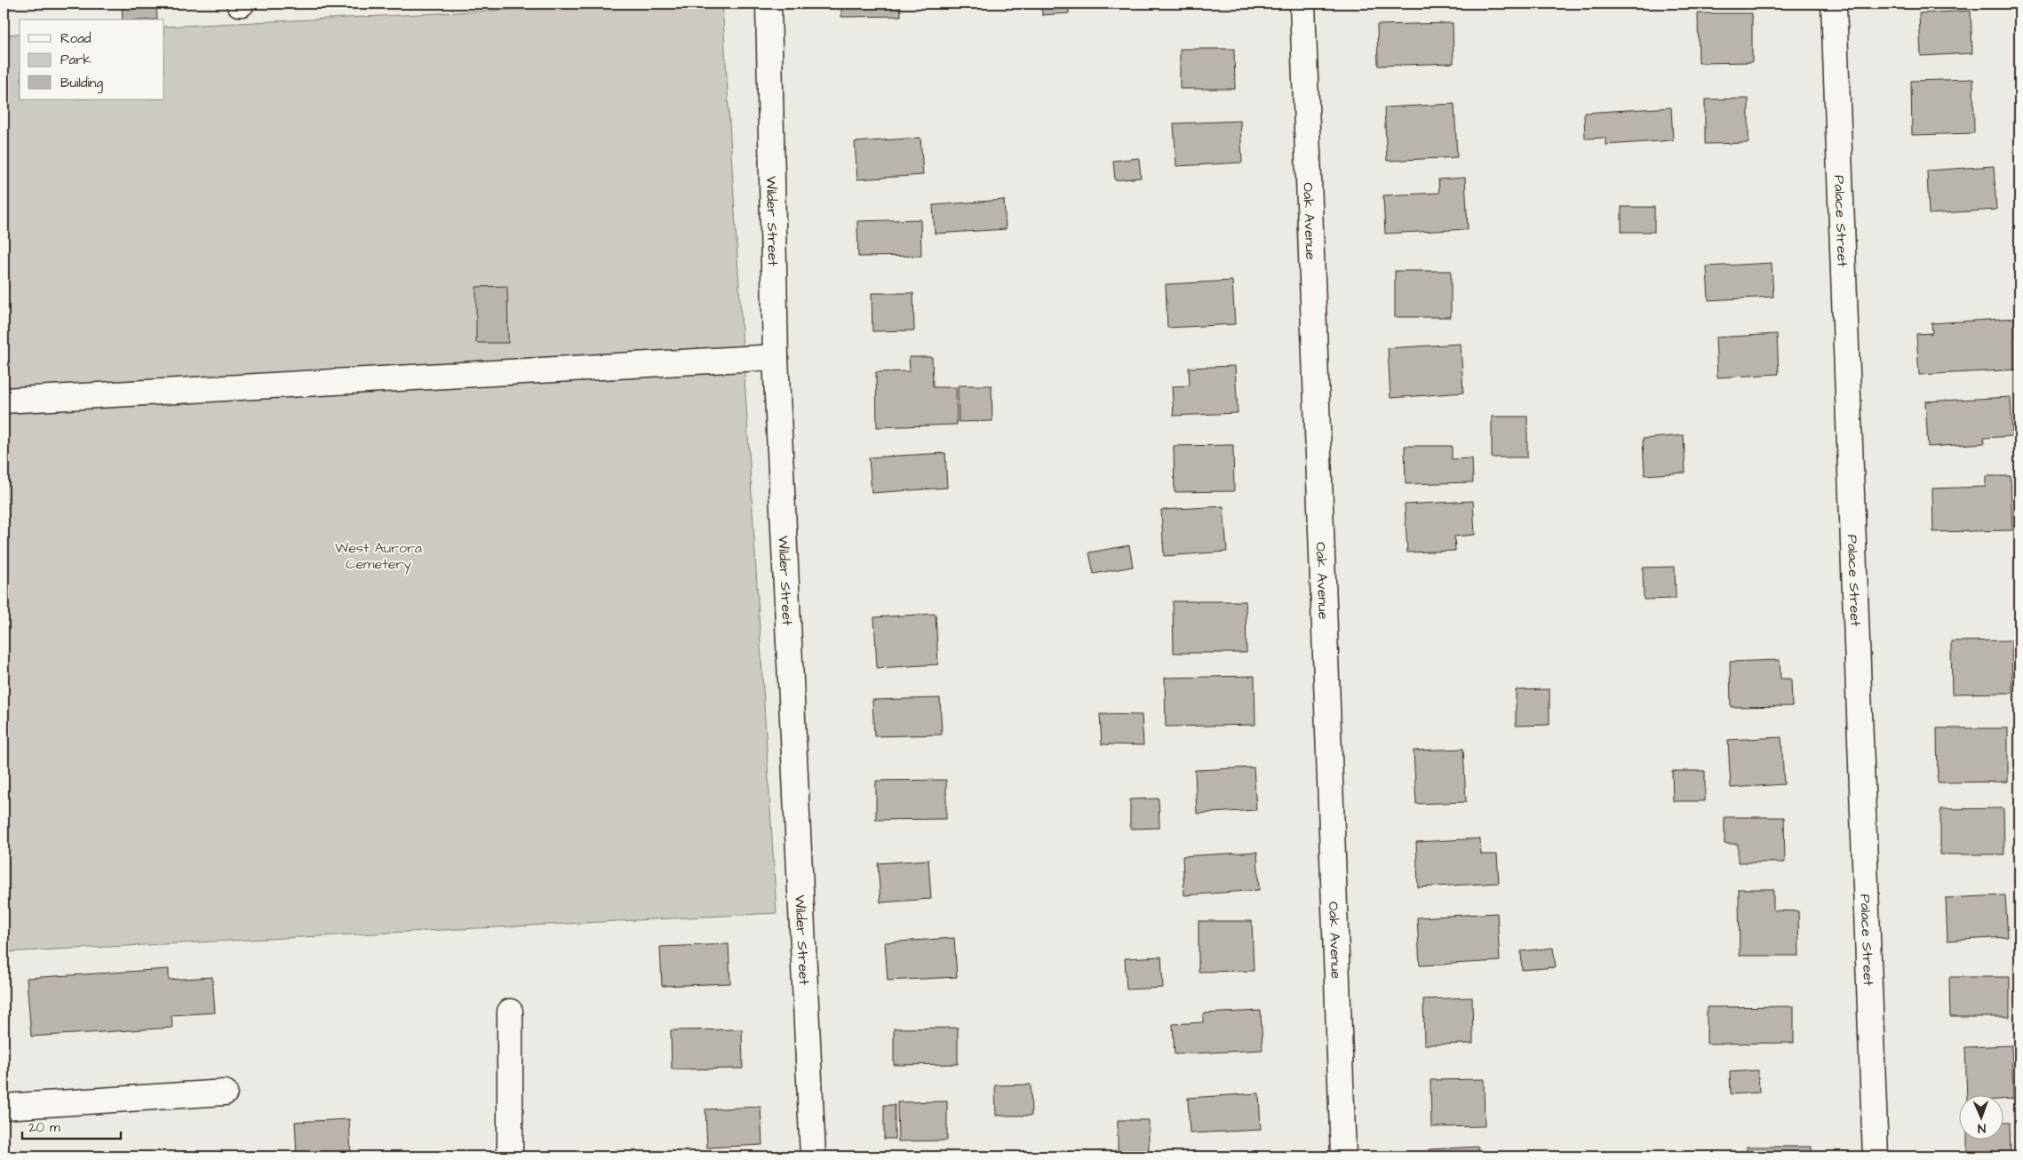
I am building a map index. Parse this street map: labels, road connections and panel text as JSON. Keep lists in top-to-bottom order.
{
  "streets": {
    "street": ["Wilder Street", "Oak Avenue", "Palace Street"]
  },
  "parks": ["West Aurora Cemetery"],
  "legend": ["Road", "Park", "Building"],
  "scale_bar": "20 m",
  "north": "bottom"
}
